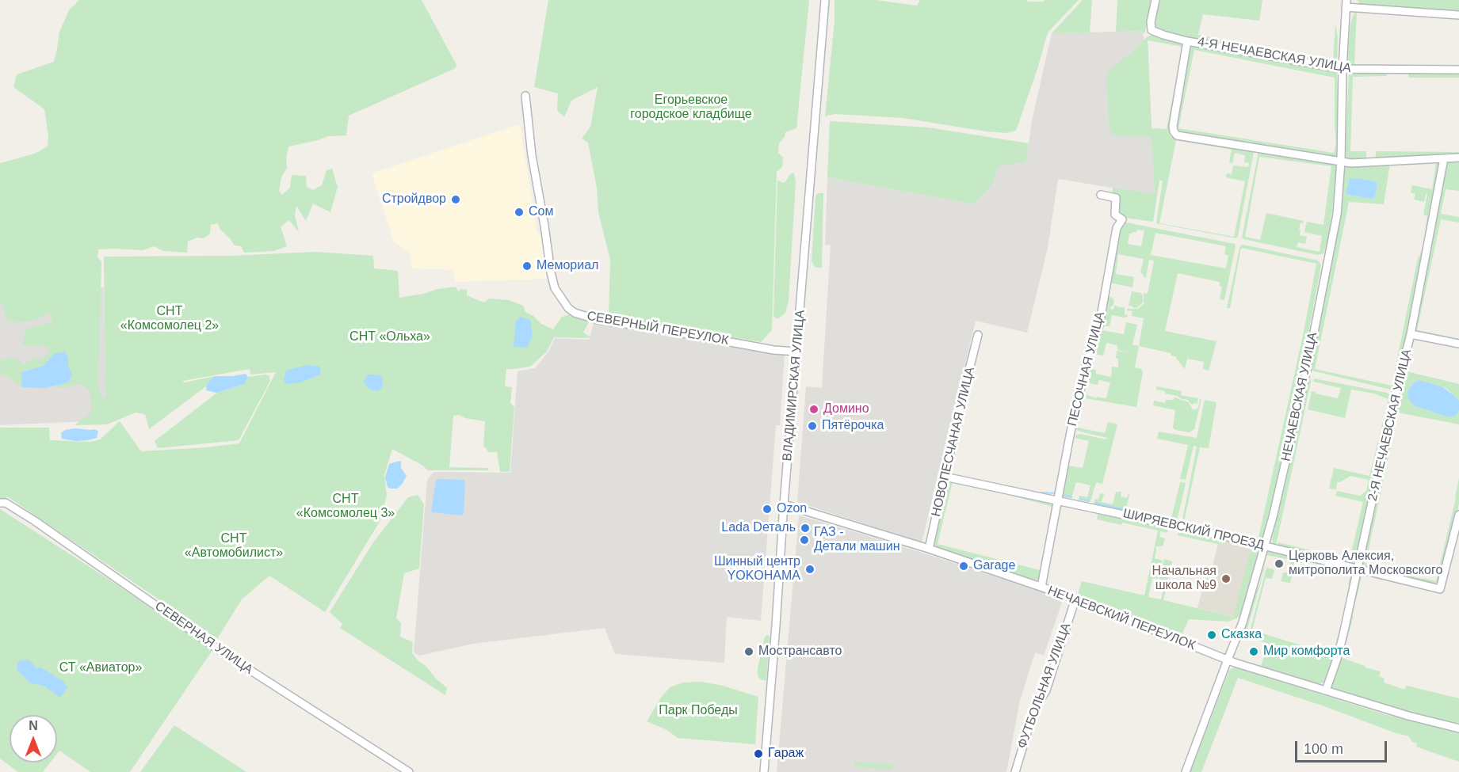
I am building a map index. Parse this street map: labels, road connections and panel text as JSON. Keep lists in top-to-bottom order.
{
  "streets": {
    "street": [
      "4-Я НЕЧАЕВСКАЯ УЛИЦА",
      "СЕВЕРНЫЙ ПЕРЕУЛОК",
      "ПЕСОЧНАЯ УЛИЦА",
      "ВЛАДИМИРСКАЯ УЛИЦА",
      "НЕЧАЕВСКАЯ УЛИЦА",
      "2-Я НЕЧАЕВСКАЯ УЛИЦА",
      "НОВОПЕСЧАНАЯ УЛИЦА",
      "ШИРЯЕВСКИЙ ПРОЕЗД",
      "НЕЧАЕВСКИЙ ПЕРЕУЛОК",
      "СЕВЕРНАЯ УЛИЦА",
      "ФУТБОЛЬНАЯ УЛИЦА"
    ]
  },
  "crossings": [
    ["4-Я НЕЧАЕВСКАЯ УЛИЦА", "НЕЧАЕВСКАЯ УЛИЦА"],
    ["СЕВЕРНЫЙ ПЕРЕУЛОК", "ВЛАДИМИРСКАЯ УЛИЦА"],
    ["ПЕСОЧНАЯ УЛИЦА", "ШИРЯЕВСКИЙ ПРОЕЗД"],
    ["ПЕСОЧНАЯ УЛИЦА", "НЕЧАЕВСКИЙ ПЕРЕУЛОК"],
    ["ВЛАДИМИРСКАЯ УЛИЦА", "НЕЧАЕВСКИЙ ПЕРЕУЛОК"],
    ["НЕЧАЕВСКАЯ УЛИЦА", "ШИРЯЕВСКИЙ ПРОЕЗД"],
    ["НЕЧАЕВСКАЯ УЛИЦА", "НЕЧАЕВСКИЙ ПЕРЕУЛОК"],
    ["2-Я НЕЧАЕВСКАЯ УЛИЦА", "ШИРЯЕВСКИЙ ПРОЕЗД"],
    ["2-Я НЕЧАЕВСКАЯ УЛИЦА", "НЕЧАЕВСКИЙ ПЕРЕУЛОК"],
    ["НОВОПЕСЧАНАЯ УЛИЦА", "ШИРЯЕВСКИЙ ПРОЕЗД"],
    ["НОВОПЕСЧАНАЯ УЛИЦА", "НЕЧАЕВСКИЙ ПЕРЕУЛОК"],
    ["НЕЧАЕВСКИЙ ПЕРЕУЛОК", "ФУТБОЛЬНАЯ УЛИЦА"]
  ],
  "parks": [
    "Егорьевское городское кладбище",
    "СНТ «Комсомолец 2»",
    "СНТ «Ольха»",
    "СНТ «Комсомолец 3»",
    "СНТ «Автомобилист»",
    "СТ «Авиатор»",
    "Парк Победы"
  ],
  "places": [
    "Стройдвор",
    "Сом",
    "Мемориал",
    "Домино",
    "Пятёрочка",
    "Ozon",
    "Lada Dеталь",
    "ГАЗ - Детали машин",
    "Церковь Алексия, митрополита Московского",
    "Garage",
    "Шинный центр YOKOHAMA",
    "Начальная школа №9",
    "Сказка",
    "Мострансавто",
    "Мир комфорта",
    "Гараж"
  ],
  "scale_bar": "100 m",
  "north": "top"
}
